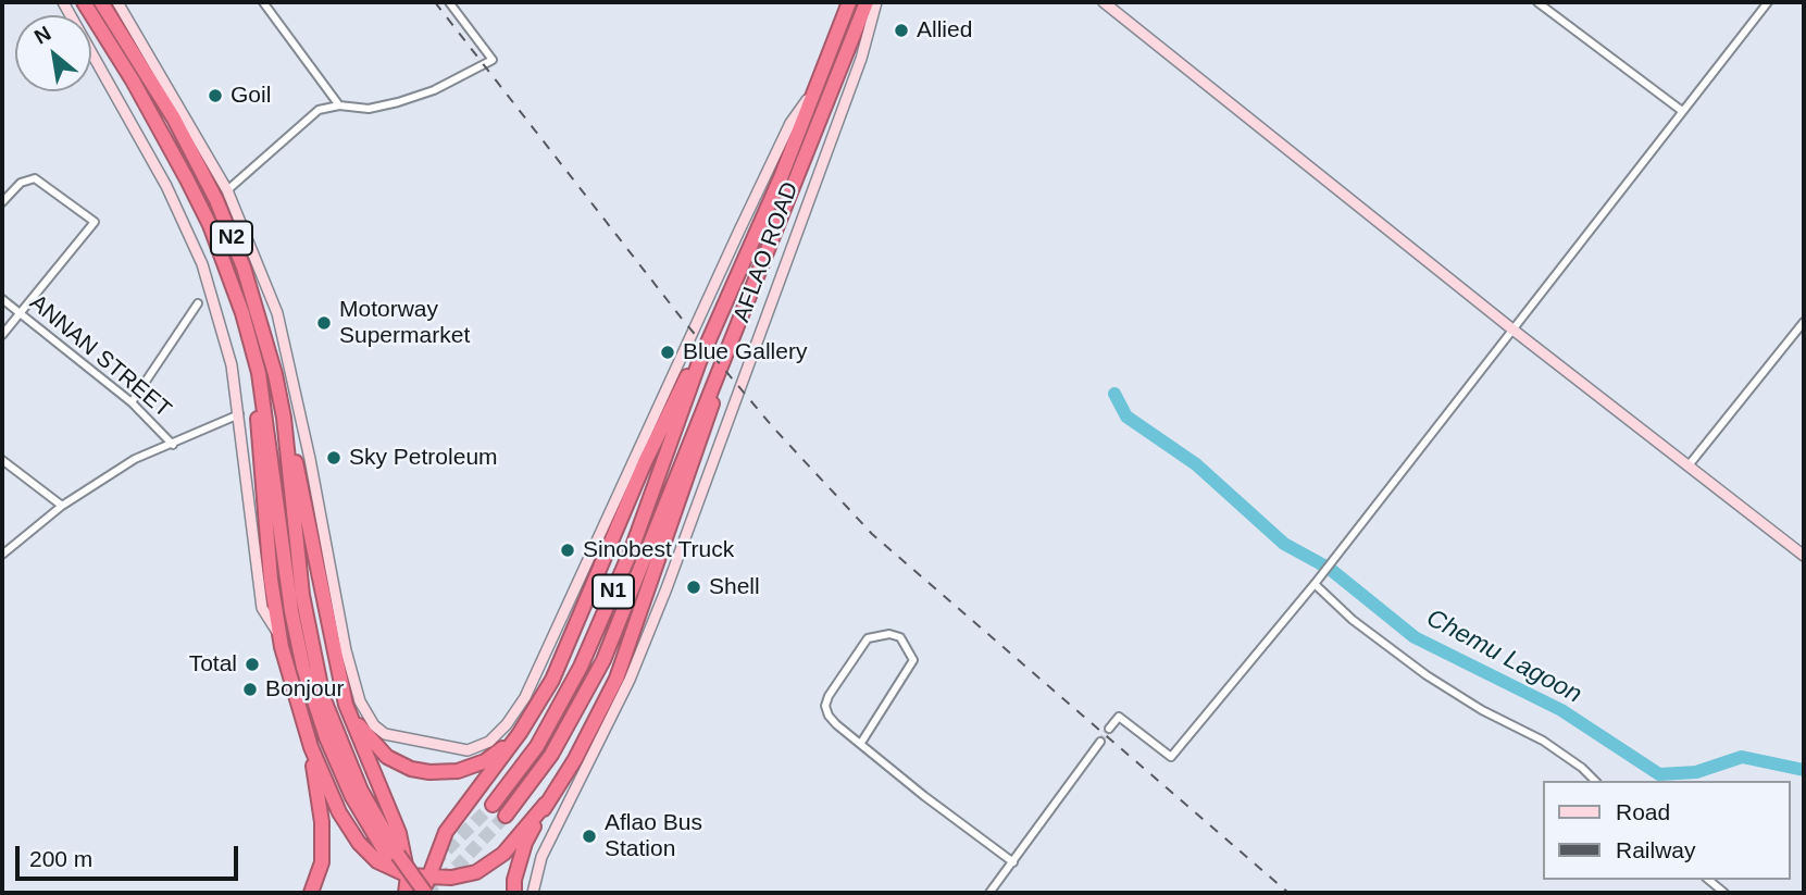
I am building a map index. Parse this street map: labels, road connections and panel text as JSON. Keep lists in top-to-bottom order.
{
  "streets": {
    "highway": ["N2", "AFLAO ROAD", "N1"],
    "street": ["ANNAN STREET"]
  },
  "water": ["Chemu Lagoon"],
  "places": [
    "Allied",
    "Goil",
    "Motorway Supermarket",
    "Blue Gallery",
    "Sky Petroleum",
    "Sinobest Truck",
    "Shell",
    "Total",
    "Bonjour",
    "Aflao Bus Station"
  ],
  "legend": ["Road", "Railway"],
  "scale_bar": "200 m",
  "north": "top left"
}
